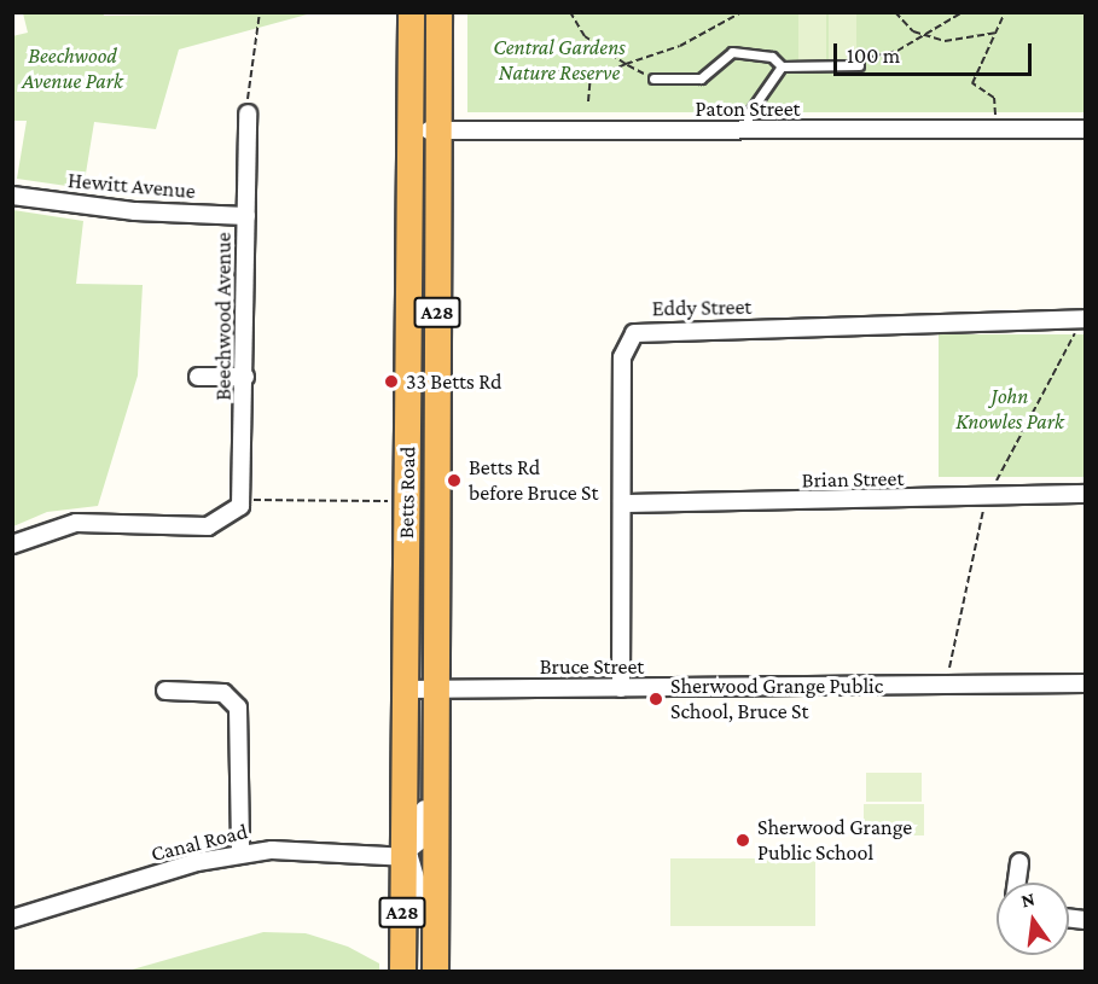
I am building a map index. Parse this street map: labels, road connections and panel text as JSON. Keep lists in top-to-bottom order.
{
  "streets": {
    "highway": ["A28", "Betts Road"],
    "street": [
      "Paton Street",
      "Hewitt Avenue",
      "Eddy Street",
      "Beechwood Avenue",
      "Brian Street",
      "Bruce Street",
      "Canal Road"
    ]
  },
  "crossings": [
    ["Paton Street", "Betts Road"],
    ["Hewitt Avenue", "Beechwood Avenue"],
    ["Eddy Street", "Brian Street"],
    ["Eddy Street", "Bruce Street"],
    ["Betts Road", "Bruce Street"],
    ["Betts Road", "Canal Road"]
  ],
  "parks": ["Central Gardens Nature Reserve", "Beechwood Avenue Park", "John Knowles Park"],
  "places": [
    "33 Betts Rd",
    "Betts Rd before Bruce St",
    "Sherwood Grange Public School, Bruce St",
    "Sherwood Grange Public School"
  ],
  "scale_bar": "100 m",
  "north": "top"
}
